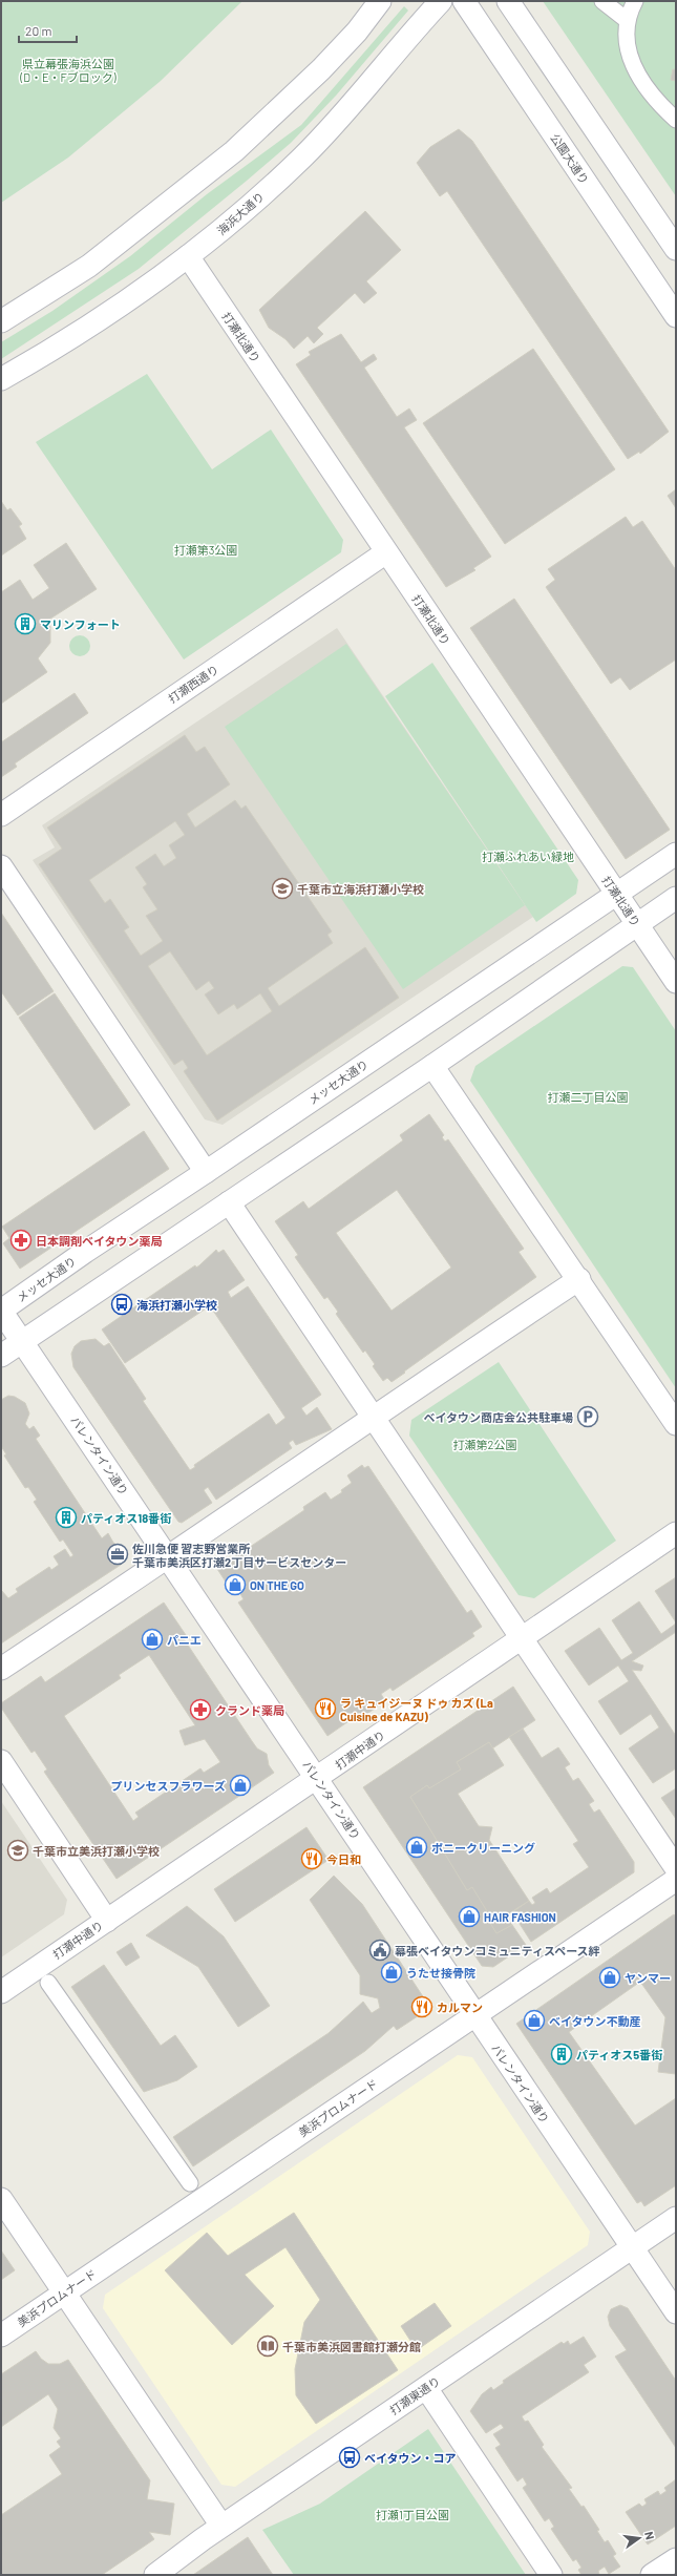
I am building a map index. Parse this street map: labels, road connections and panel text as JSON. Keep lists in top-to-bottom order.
{
  "streets": {
    "street": [
      "公園大通り",
      "海浜大通り",
      "打瀬北通り",
      "打瀬西通り",
      "メッセ大通り",
      "バレンタイン通り",
      "打瀬中通り",
      "美浜プロムナード",
      "打瀬東通り"
    ]
  },
  "crossings": [
    ["海浜大通り", "打瀬北通り"],
    ["打瀬北通り", "打瀬西通り"],
    ["打瀬北通り", "メッセ大通り"],
    ["メッセ大通り", "バレンタイン通り"],
    ["バレンタイン通り", "打瀬中通り"],
    ["バレンタイン通り", "美浜プロムナード"],
    ["バレンタイン通り", "打瀬東通り"]
  ],
  "parks": [
    "県立幕張海浜公園 (D・E・Fブロック)",
    "打瀬第3公園",
    "打瀬ふれあい緑地",
    "打瀬二丁目公園",
    "打瀬第2公園",
    "打瀬1丁目公園"
  ],
  "places": {
    "building": ["マリンフォート", "パティオス18番街", "パティオス5番街"],
    "school or university": ["千葉市立海浜打瀬小学校", "千葉市立美浜打瀬小学校"],
    "pharmacy": ["日本調剤ベイタウン薬局", "クランド薬局"],
    "bus stop": ["海浜打瀬小学校", "ベイタウン・コア"],
    "parking": ["ベイタウン商店会公共駐車場"],
    "office": ["佐川急便 習志野営業所 千葉市美浜区打瀬2丁目サービスセンター"],
    "shop": [
      "ON THE GO",
      "パニエ",
      "プリンセスフラワーズ",
      "ポニークリーニング",
      "HAIR FASHION",
      "うたせ接骨院",
      "ヤンマー",
      "ベイタウン不動産"
    ],
    "restaurant": ["ラ キュイジーヌ ドゥ カズ (La Cuisine de KAZU)", "今日和", "カルマン"],
    "public building": ["幕張ベイタウンコミュニティスペース絆"],
    "library": ["千葉市美浜図書館打瀬分館"]
  },
  "scale_bar": "20 m",
  "north": "right"
}
